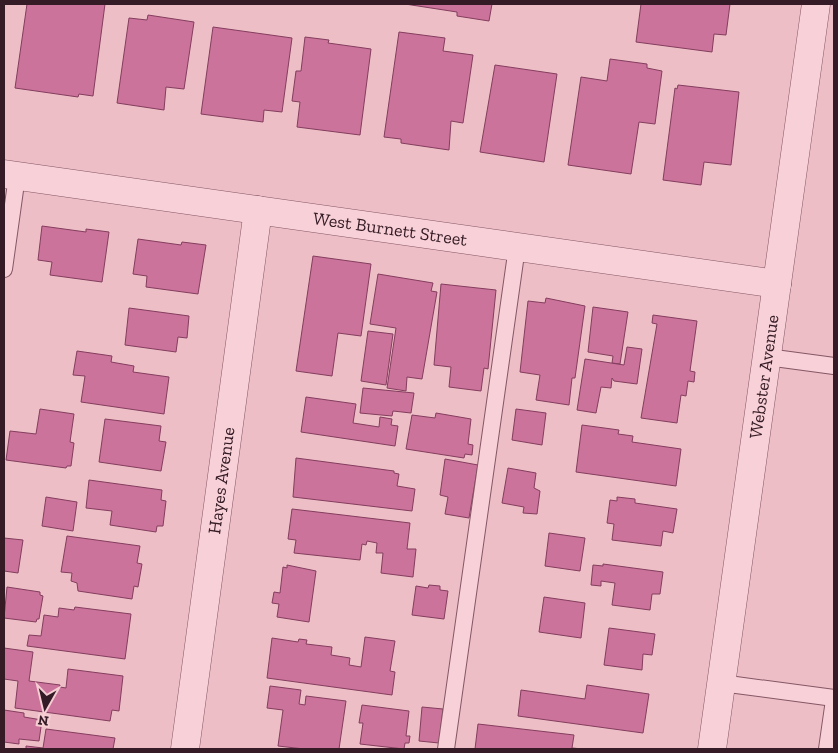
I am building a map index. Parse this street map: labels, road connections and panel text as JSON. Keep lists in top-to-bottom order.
{
  "streets": {
    "street": ["West Burnett Street", "Webster Avenue", "Hayes Avenue"]
  },
  "crossings": [
    ["West Burnett Street", "Webster Avenue"],
    ["West Burnett Street", "Hayes Avenue"]
  ],
  "north": "bottom"
}
